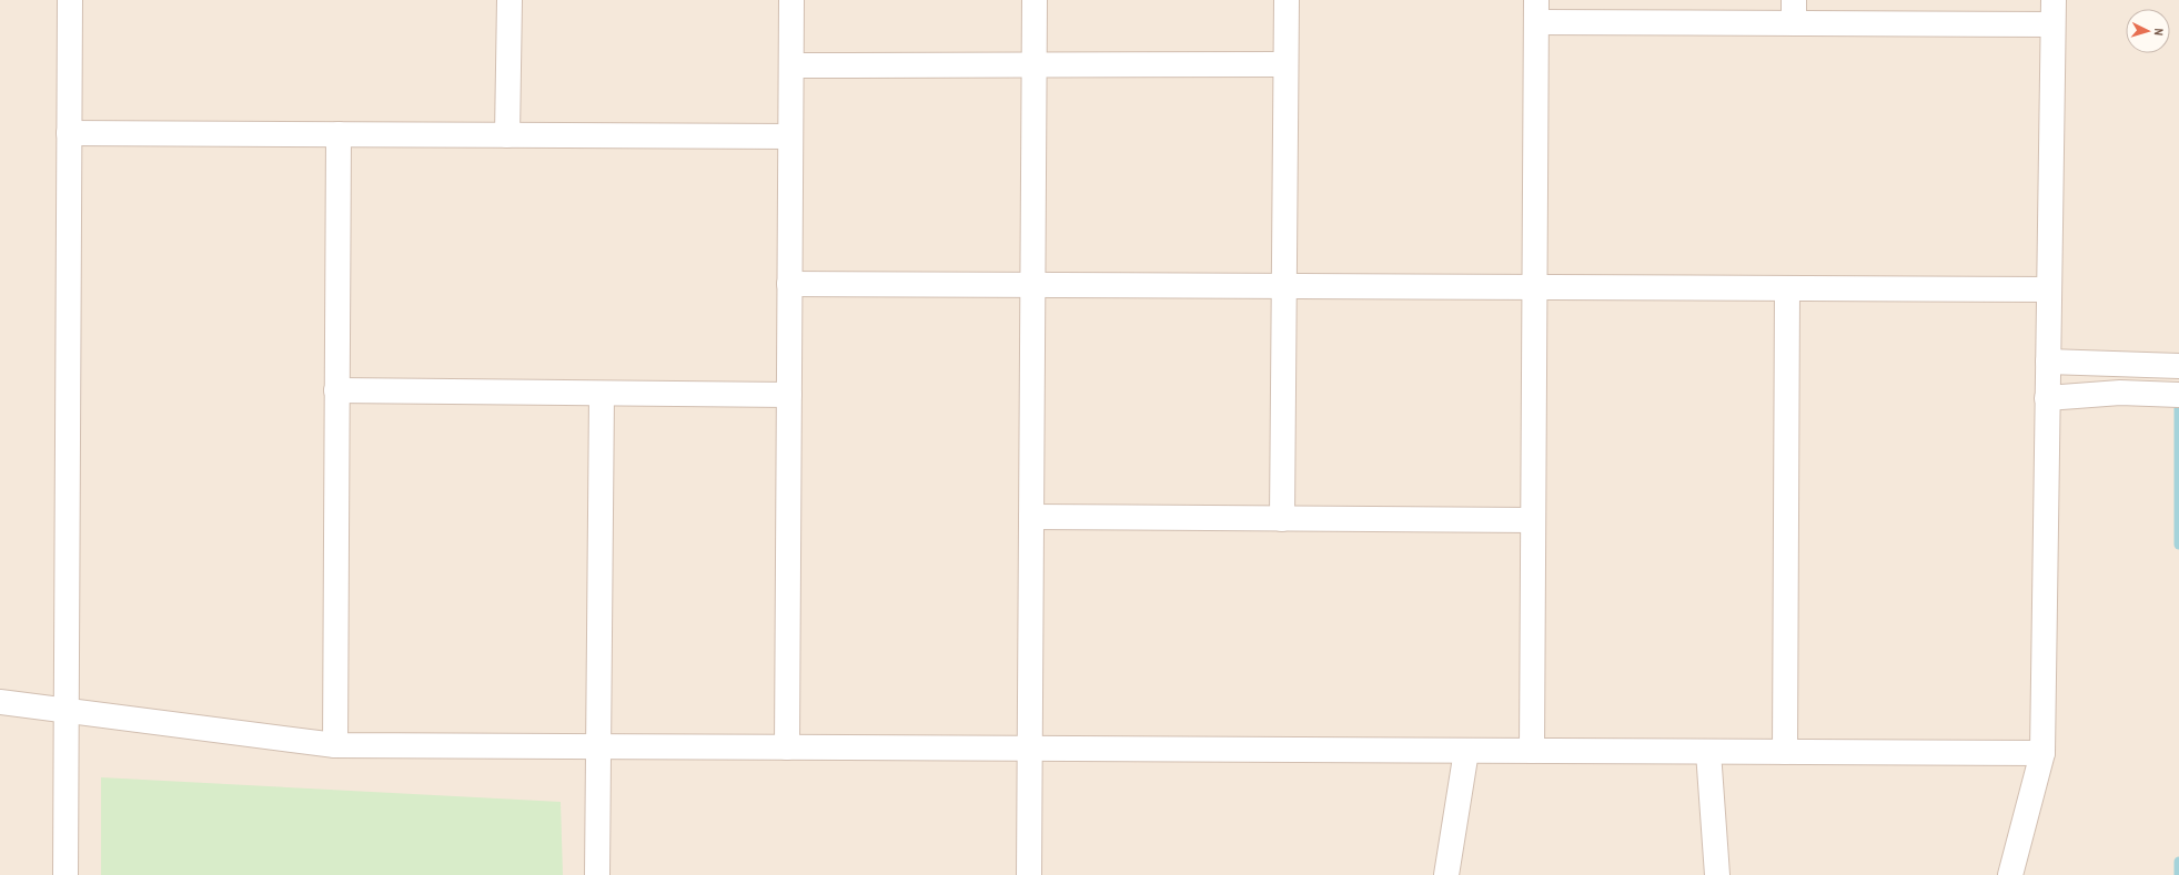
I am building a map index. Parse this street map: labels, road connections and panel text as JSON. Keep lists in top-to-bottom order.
{
  "north": "right"
}
